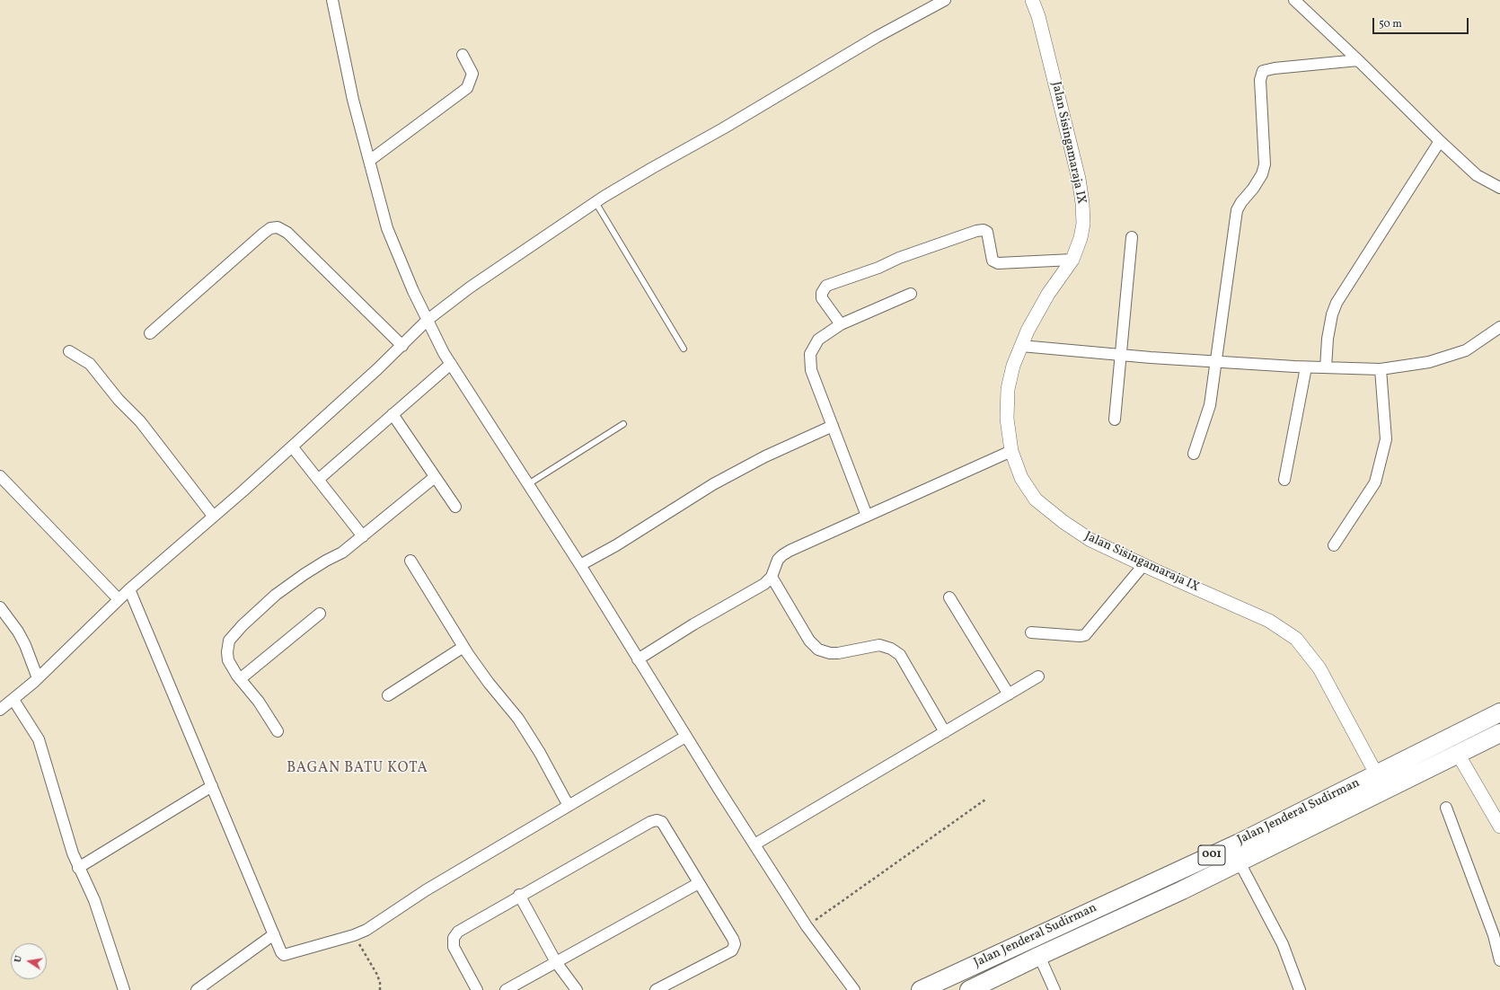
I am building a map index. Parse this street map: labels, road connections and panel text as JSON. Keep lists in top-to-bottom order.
{
  "streets": {
    "highway": ["Jalan Jenderal Sudirman", "001"],
    "street": ["Jalan Sisingamaraja IX"]
  },
  "crossings": [
    ["Jalan Sisingamaraja IX", "Jalan Jenderal Sudirman"]
  ],
  "districts": ["BAGAN BATU KOTA"],
  "scale_bar": "50 m",
  "north": "left"
}
